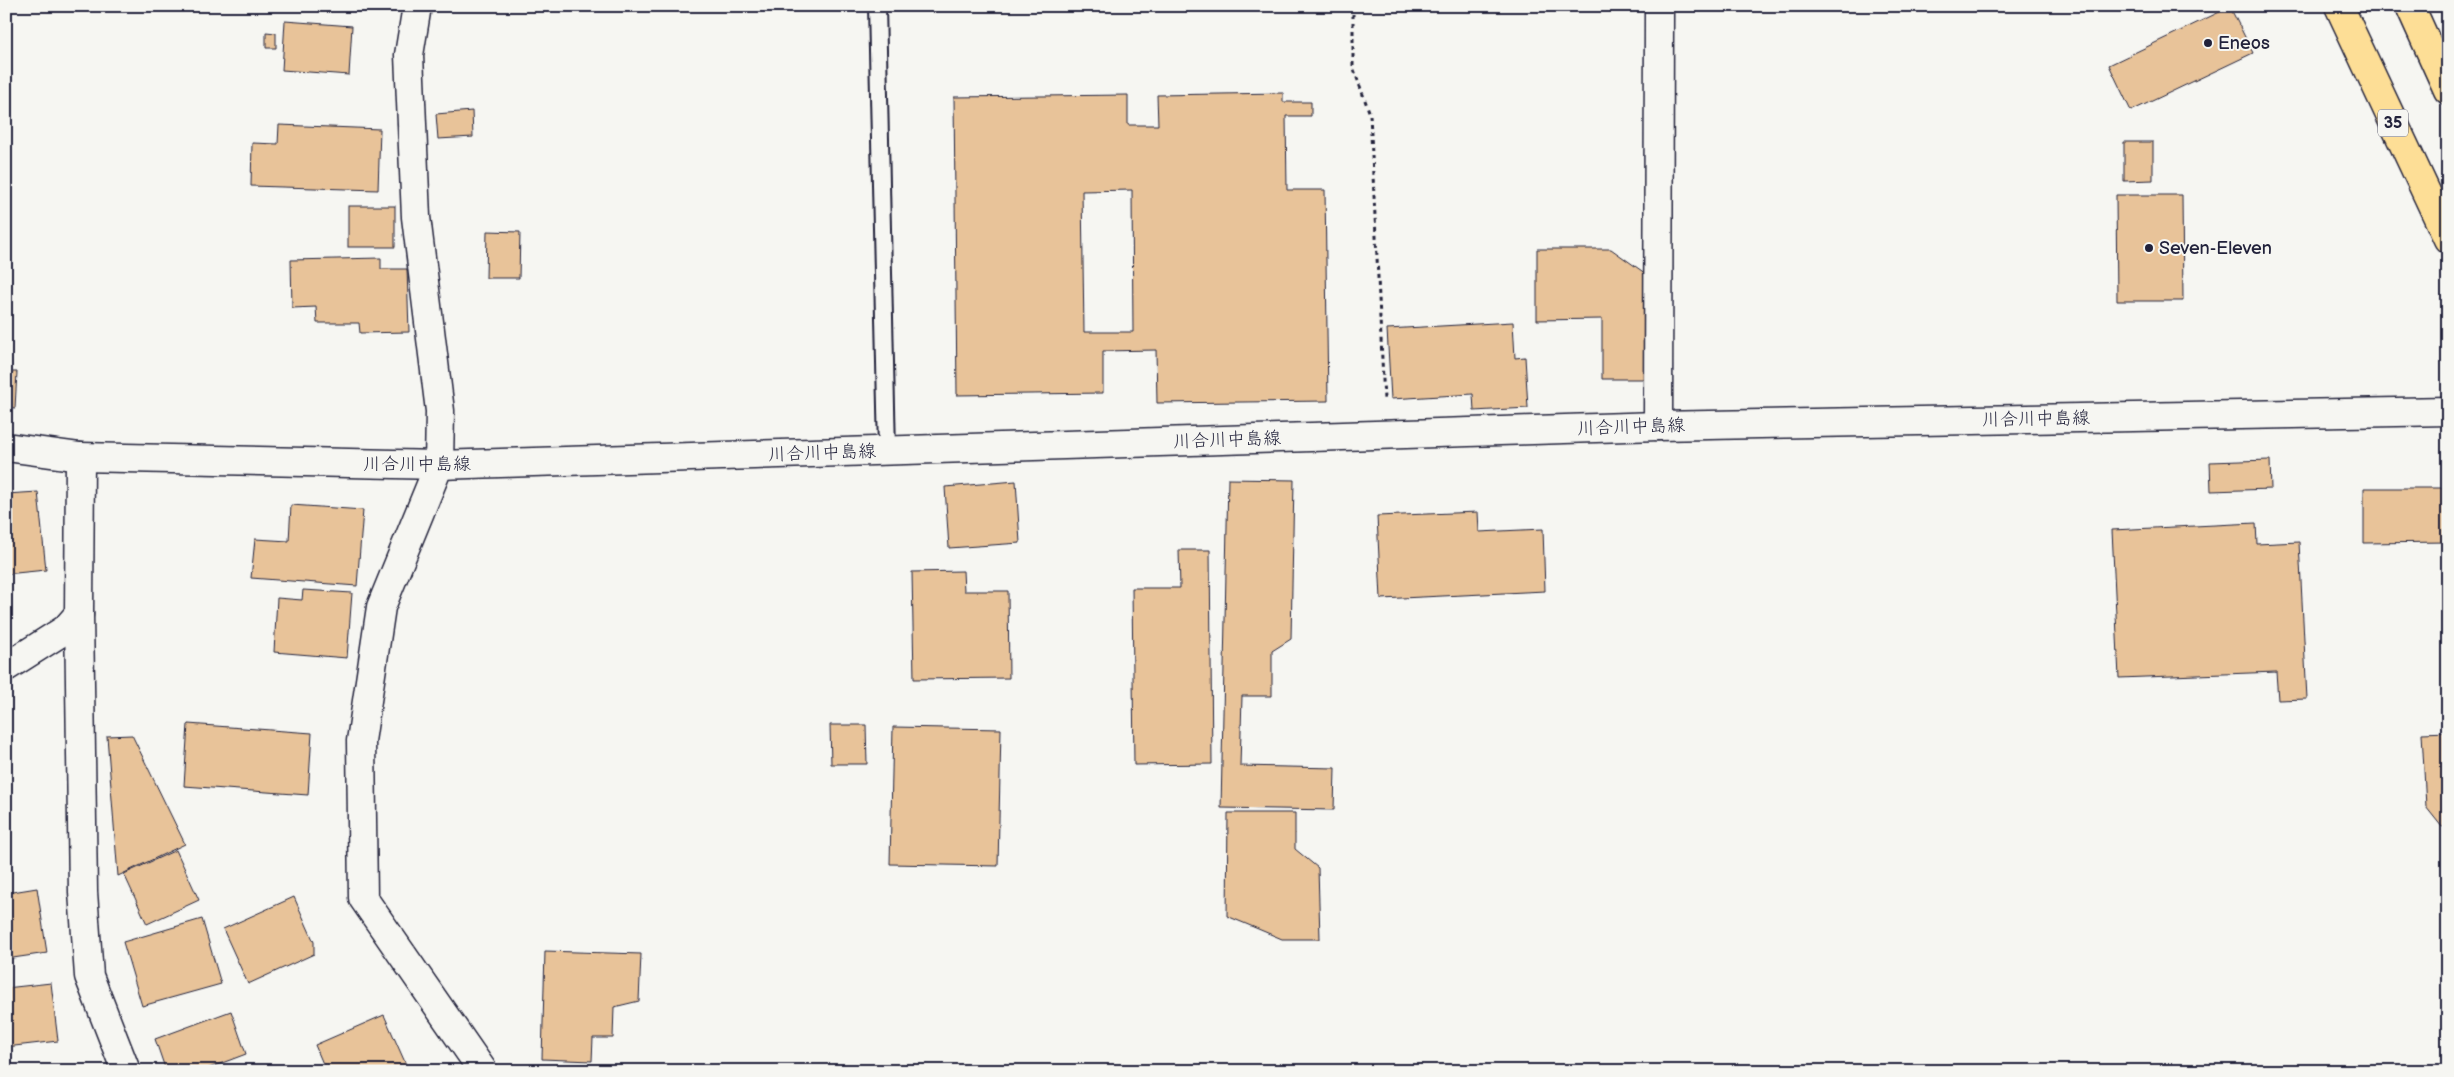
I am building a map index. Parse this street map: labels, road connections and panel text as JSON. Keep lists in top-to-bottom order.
{
  "streets": {
    "main road": ["35", "川合川中島線"]
  },
  "places": ["Eneos", "Seven-Eleven"]
}
